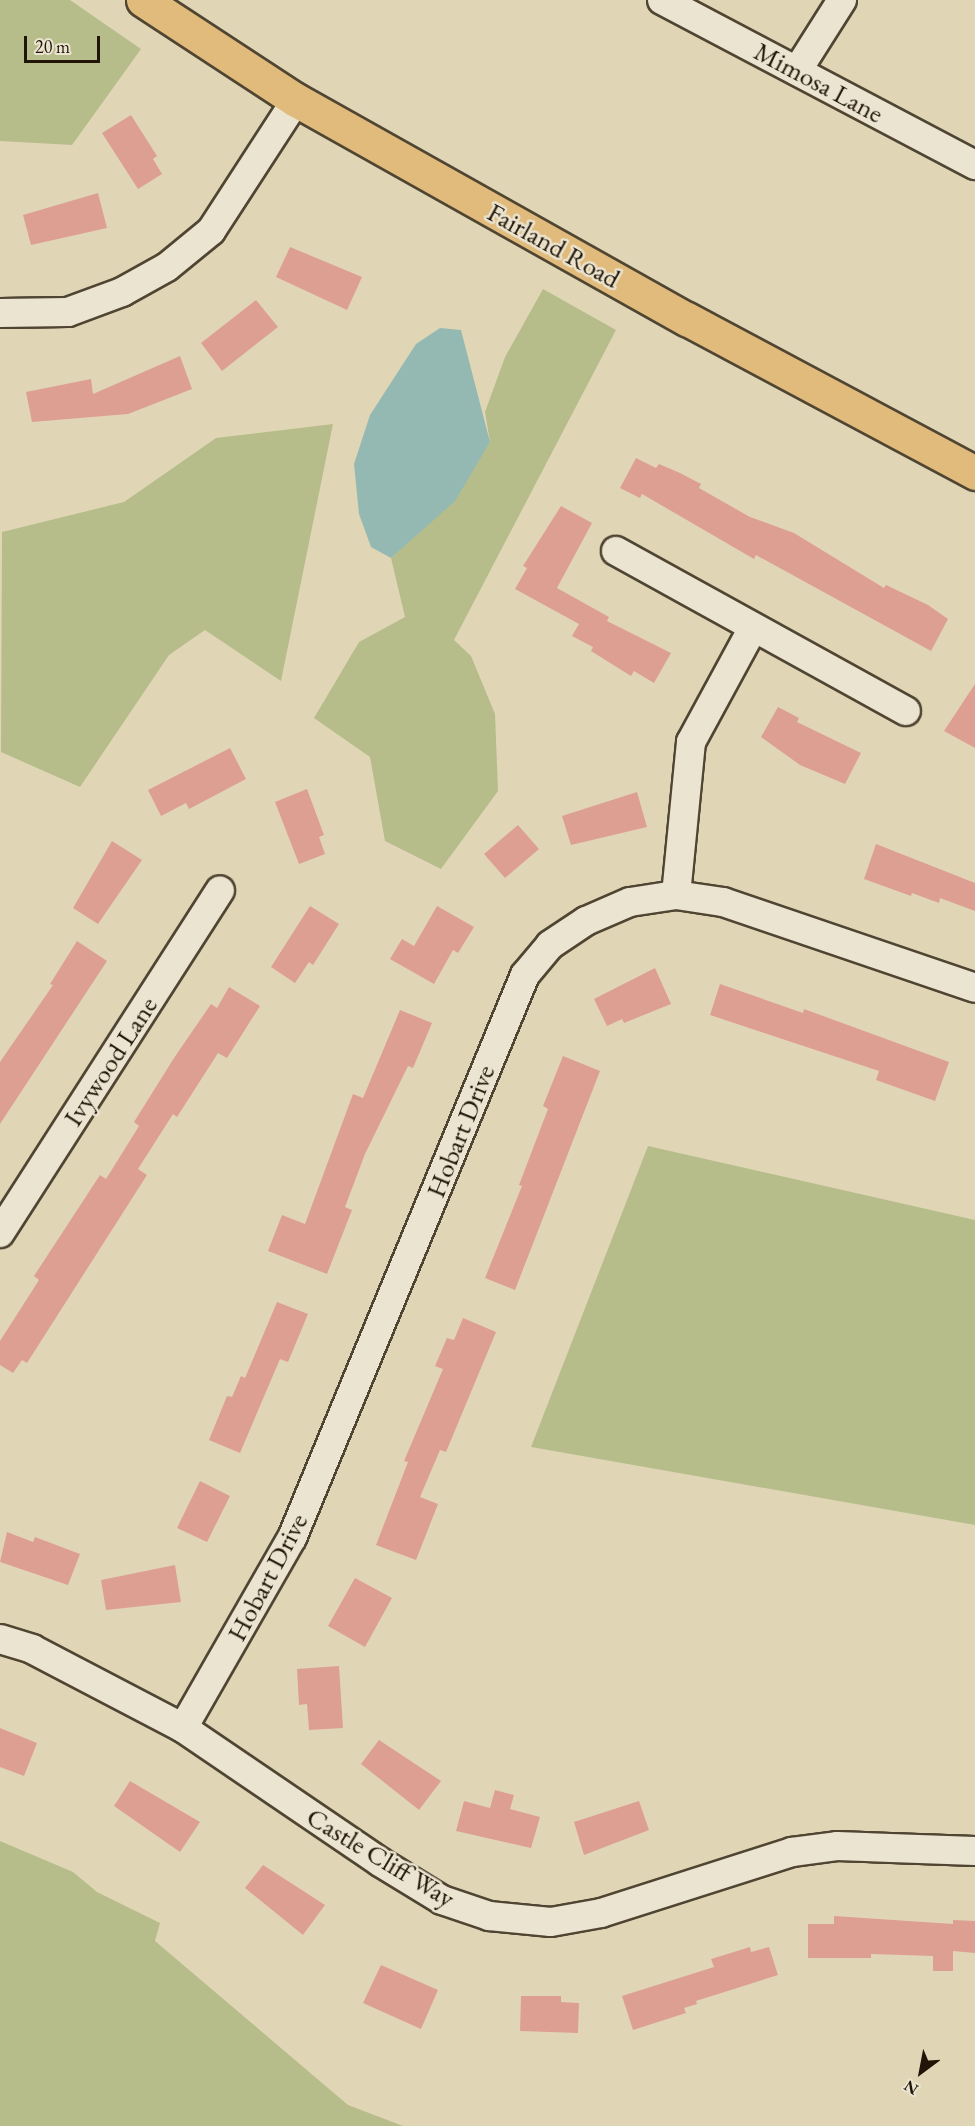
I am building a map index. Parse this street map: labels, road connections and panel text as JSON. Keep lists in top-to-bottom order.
{
  "streets": {
    "main road": ["Fairland Road"],
    "street": [
      "Mimosa Lane",
      "Ivywood Lane",
      "Hobart Drive",
      "Castle Cliff Way"
    ]
  },
  "crossings": [
    ["Hobart Drive", "Castle Cliff Way"]
  ],
  "scale_bar": "20 m",
  "north": "bottom left"
}
